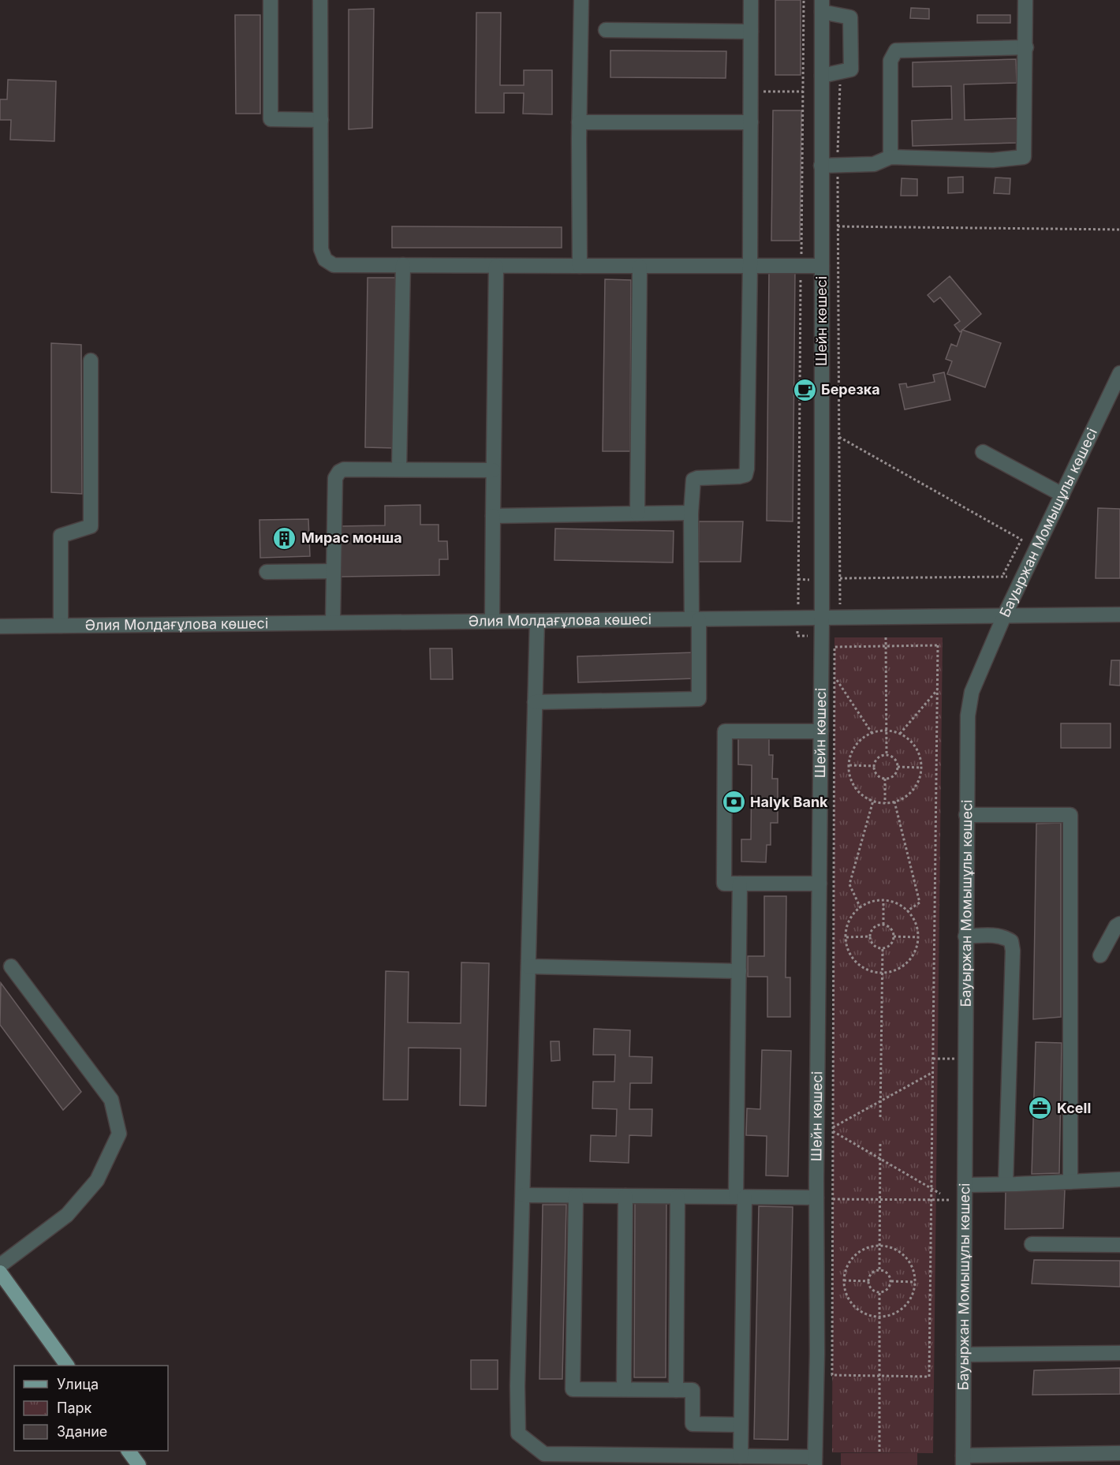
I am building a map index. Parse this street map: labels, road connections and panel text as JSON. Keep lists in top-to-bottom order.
{
  "streets": {
    "street": ["Шейн көшесі", "Бауыржан Момышұлы көшесі", "Әлия Молдағұлова көшесі"]
  },
  "crossings": [
    ["Шейн көшесі", "Әлия Молдағұлова көшесі"],
    ["Бауыржан Момышұлы көшесі", "Әлия Молдағұлова көшесі"]
  ],
  "places": {
    "cafe": ["Березка"],
    "building": ["Мирас монша"],
    "bank": ["Halyk Bank"],
    "office": ["Kcell"]
  },
  "legend": ["Улица", "Парк", "Здание"]
}
